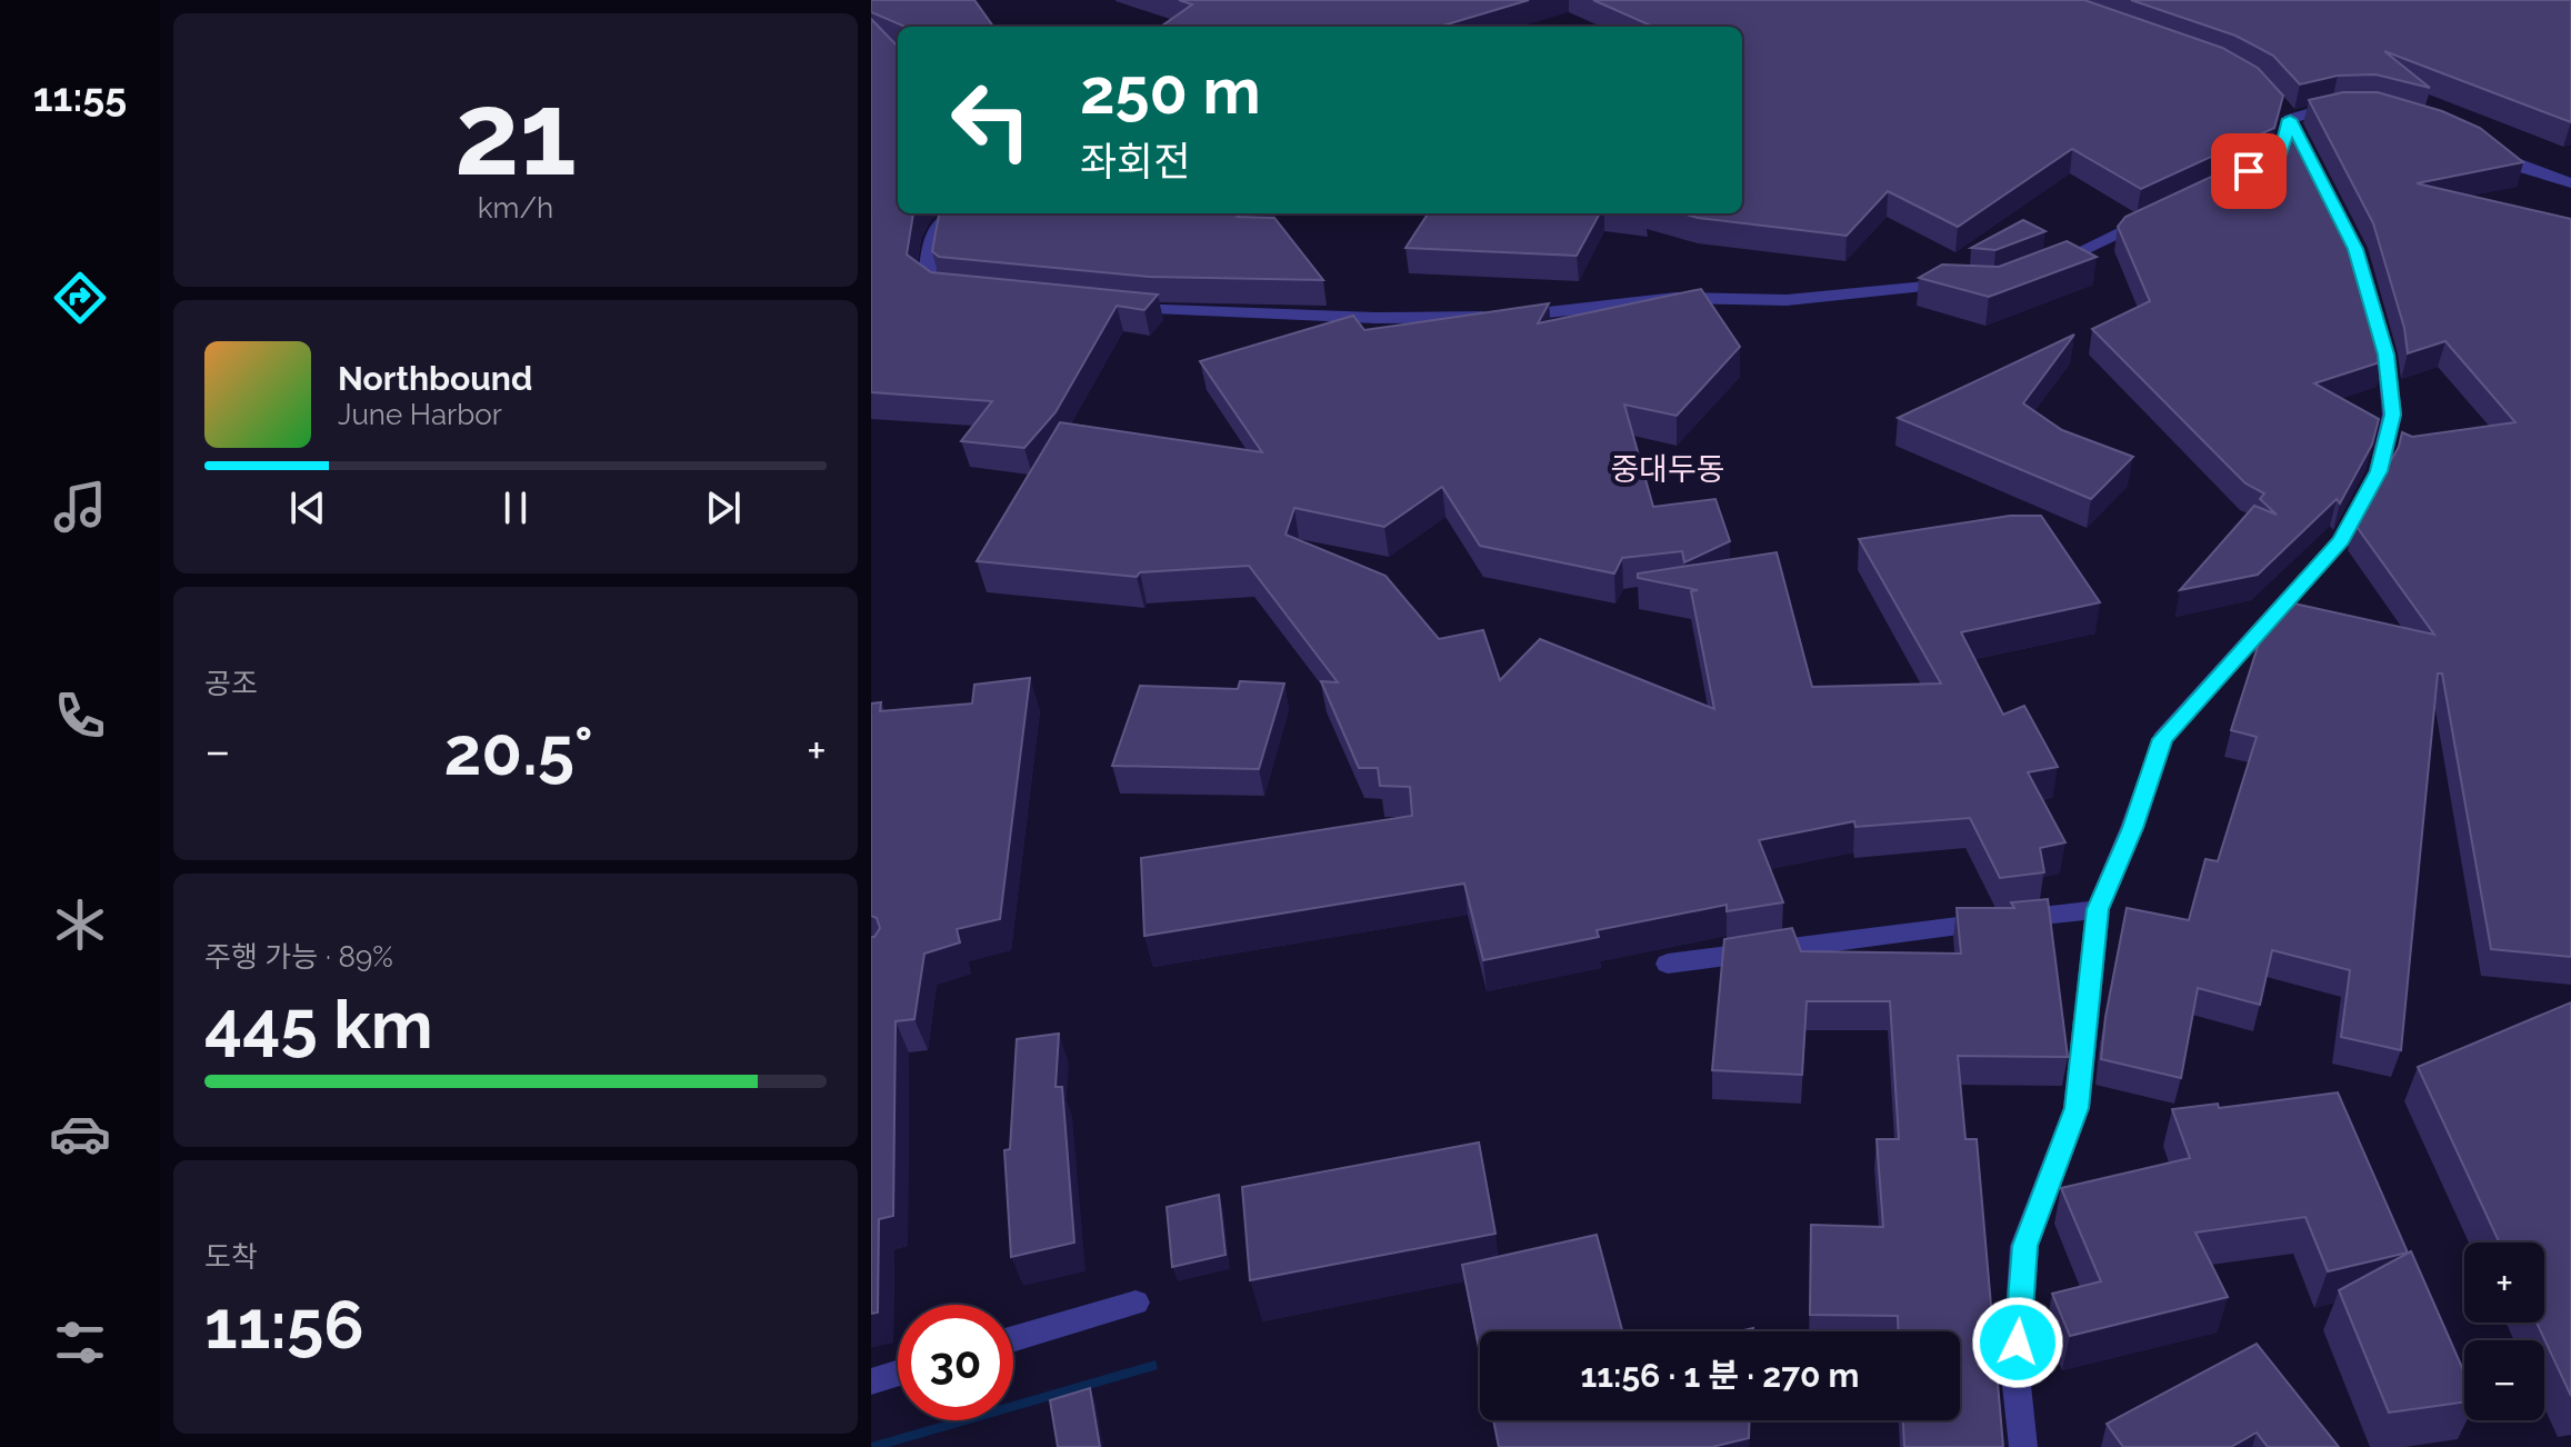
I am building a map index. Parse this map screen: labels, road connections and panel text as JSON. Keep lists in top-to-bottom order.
{
  "districts": ["중대두동"],
  "page": {
    "tabs": "11:55",
    "tile": [
      ["21", "km/h"],
      "공조",
      ["주행 가능 · 89%", "445 km"],
      ["도착", "11:56"]
    ],
    "turn": ["250 m", "좌회전"],
    "song": ["Northbound", "June Harbor"],
    "heat": ["−", "20.5°", "+"],
    "map_buttons": ["+", "−"],
    "limit": "30",
    "trip": "11:56 · 1 분 · 270 m"
  }
}
